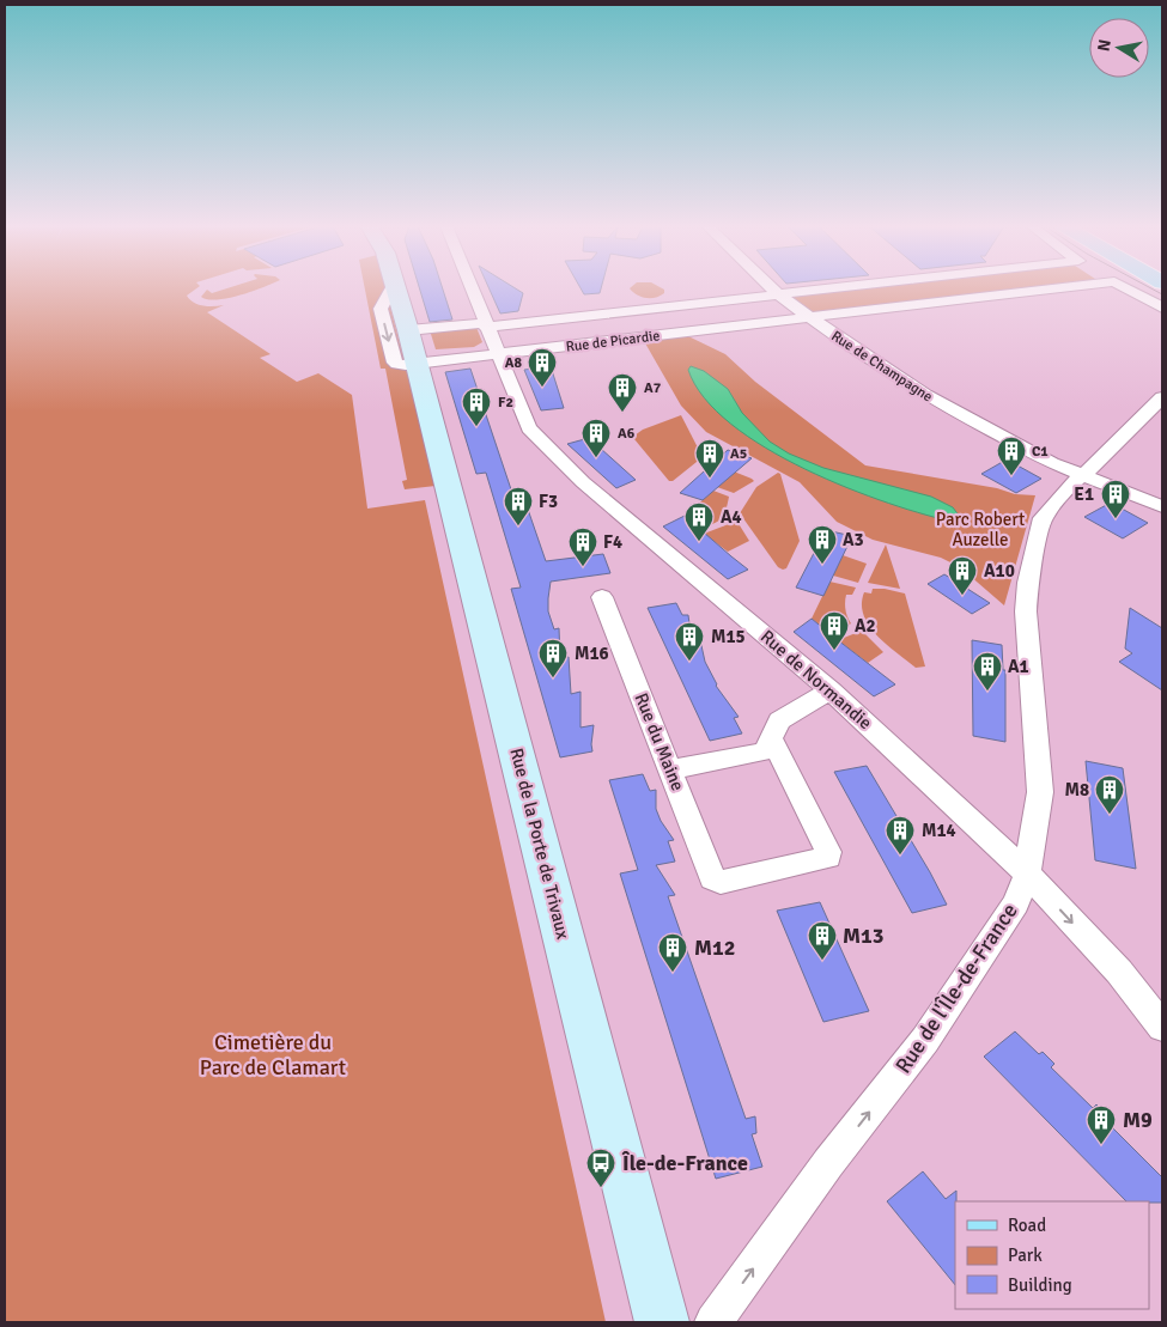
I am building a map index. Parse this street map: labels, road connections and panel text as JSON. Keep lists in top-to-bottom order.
{
  "streets": {
    "street": [
      "Rue de Picardie",
      "Rue de Champagne",
      "Rue de Normandie",
      "Rue du Maine",
      "Rue de la Porte de Trivaux",
      "Rue de l'Île-de-France"
    ]
  },
  "crossings": [
    ["Rue de Picardie", "Rue de Champagne"],
    ["Rue de Picardie", "Rue de Normandie"],
    ["Rue de Picardie", "Rue de la Porte de Trivaux"],
    ["Rue de Champagne", "Rue de l'Île-de-France"],
    ["Rue de Normandie", "Rue de l'Île-de-France"]
  ],
  "one_way": ["Rue de l'Île-de-France"],
  "parks": ["Parc Robert Auzelle", "Cimetière du Parc de Clamart"],
  "places": {
    "building": [
      "A8",
      "A7",
      "F2",
      "A6",
      "C1",
      "A5",
      "E1",
      "F3",
      "A4",
      "A3",
      "F4",
      "A10",
      "A2",
      "M15",
      "M16",
      "A1",
      "M8",
      "M14",
      "M13",
      "M12",
      "M9"
    ],
    "bus stop": ["Île-de-France"]
  },
  "legend": ["Road", "Park", "Building"],
  "north": "left"
}
